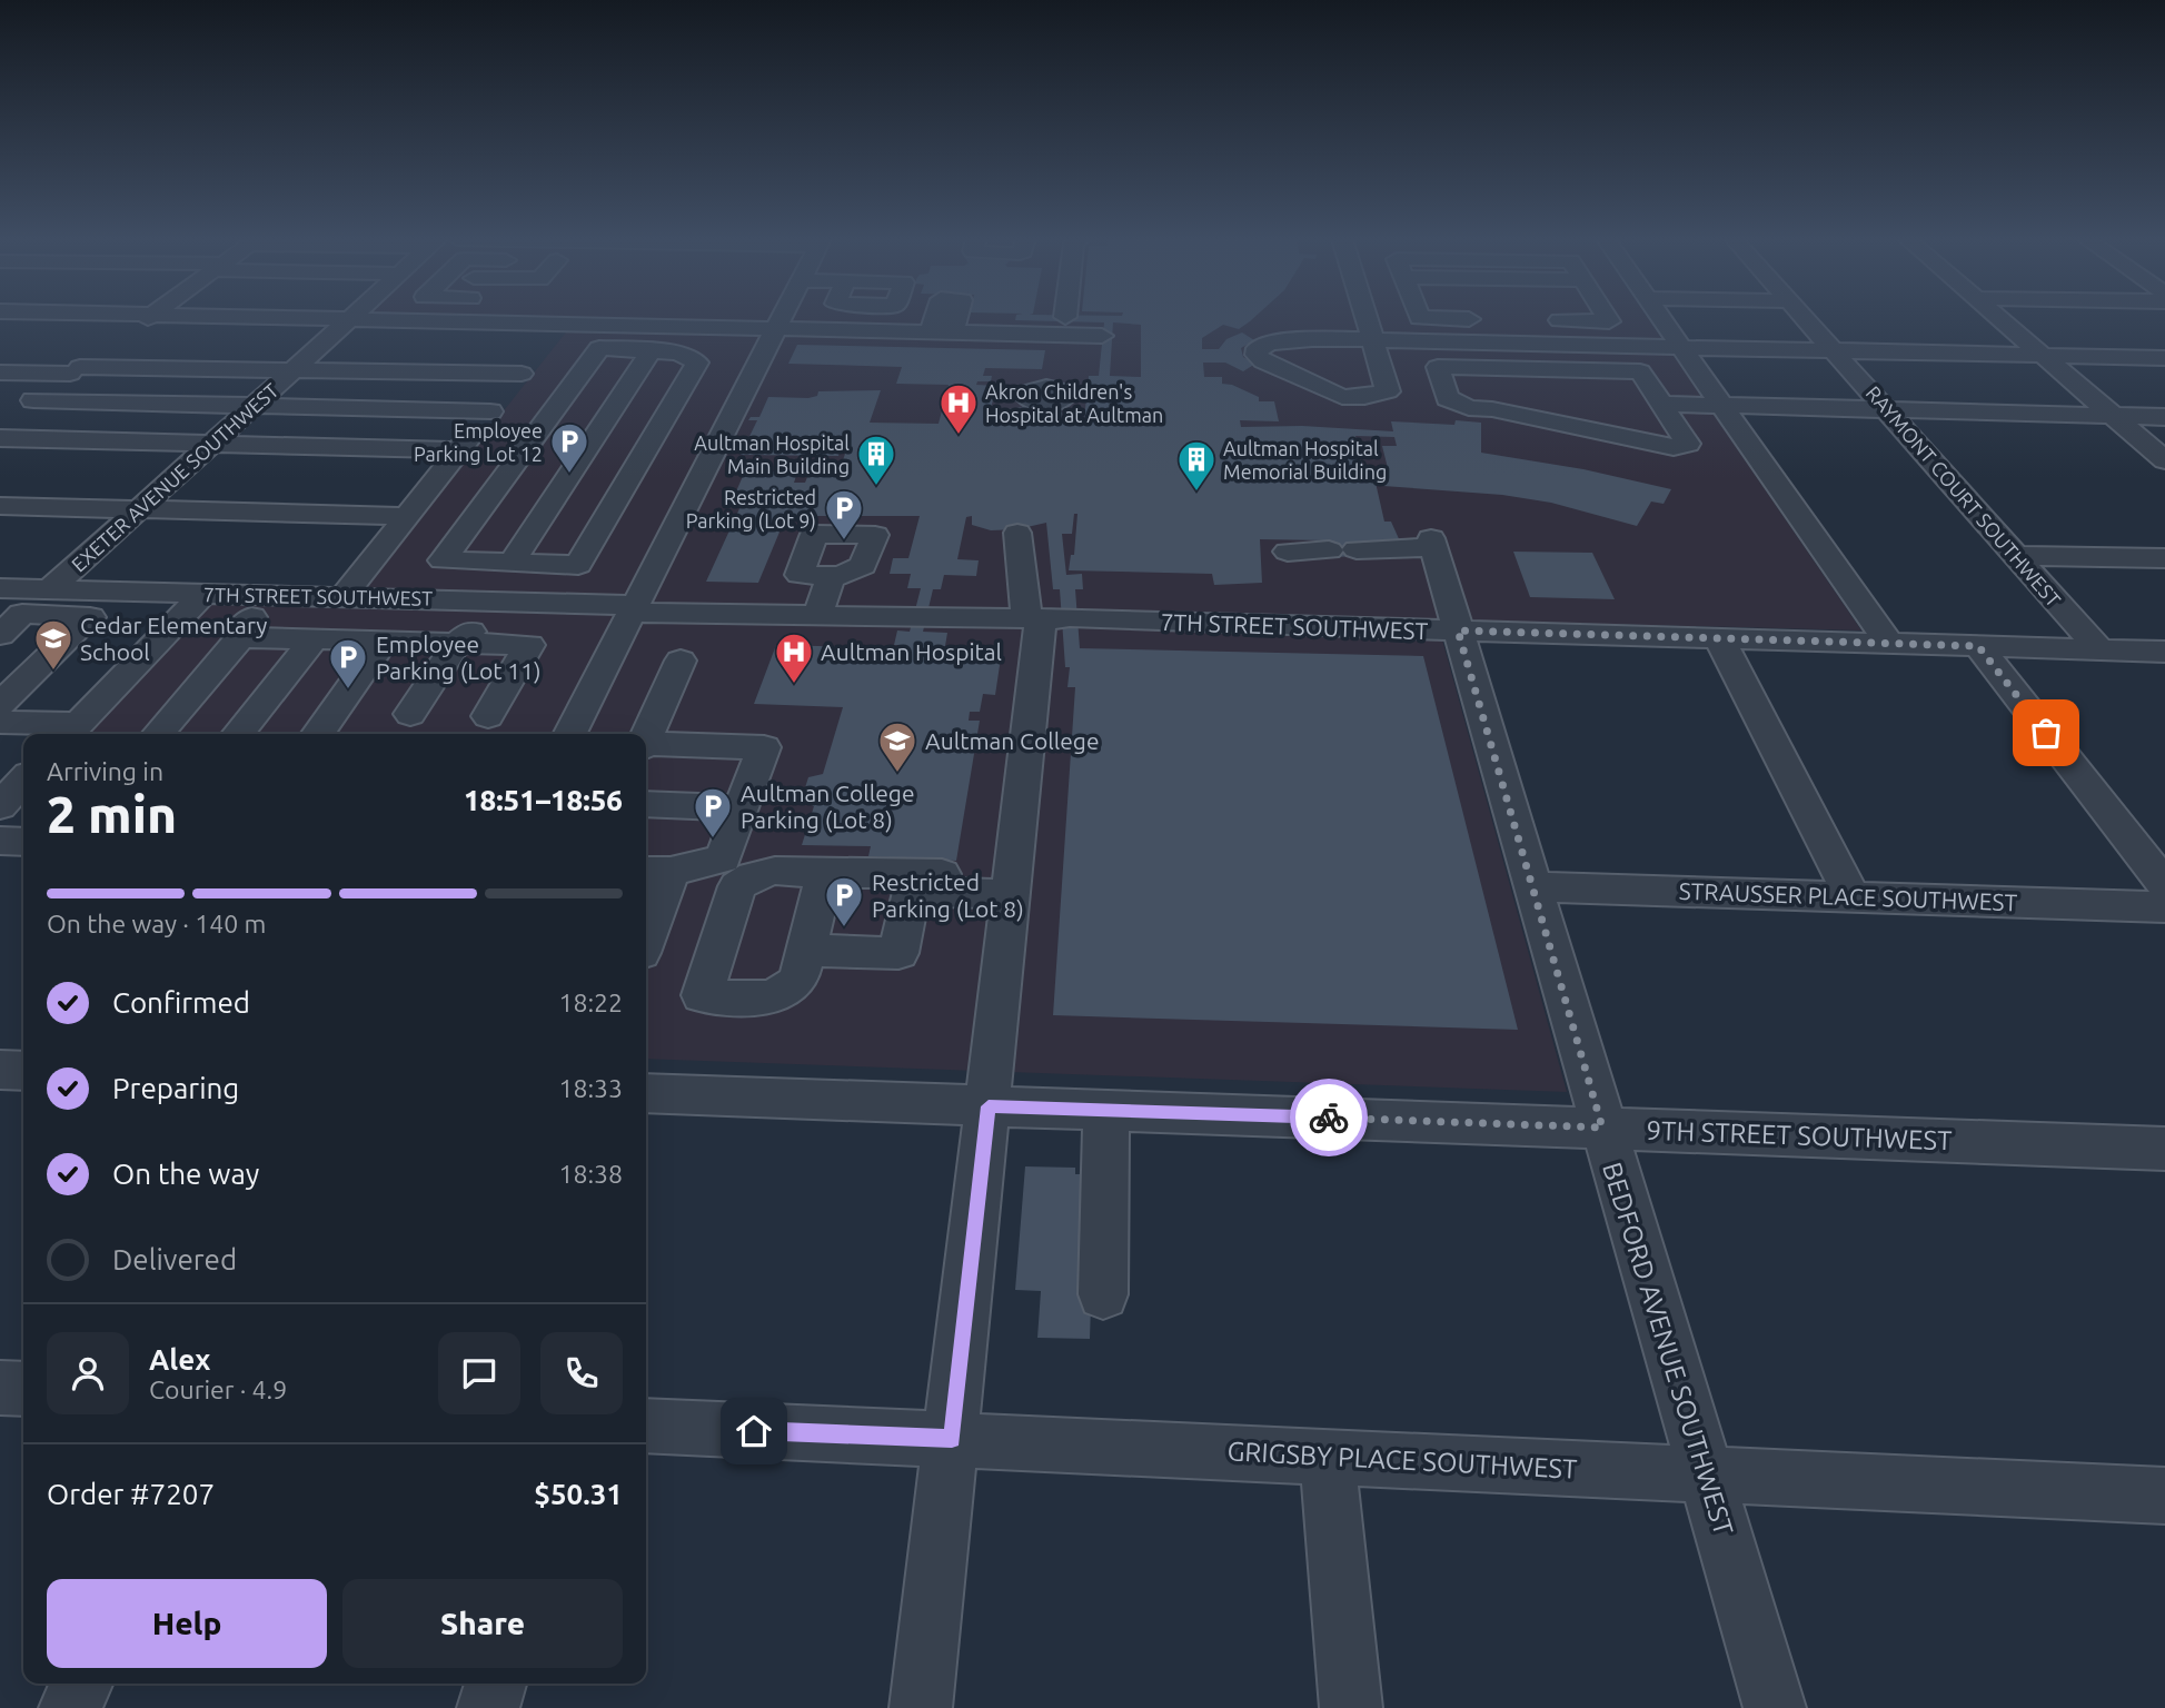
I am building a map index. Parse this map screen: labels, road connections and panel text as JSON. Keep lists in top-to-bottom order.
{
  "streets": {
    "street": [
      "EXETER AVENUE SOUTHWEST",
      "RAYMONT COURT SOUTHWEST",
      "7TH STREET SOUTHWEST",
      "STRAUSSER PLACE SOUTHWEST",
      "9TH STREET SOUTHWEST",
      "BEDFORD AVENUE SOUTHWEST",
      "GRIGSBY PLACE SOUTHWEST"
    ]
  },
  "crossings": [
    ["EXETER AVENUE SOUTHWEST", "7TH STREET SOUTHWEST"],
    ["RAYMONT COURT SOUTHWEST", "7TH STREET SOUTHWEST"],
    ["7TH STREET SOUTHWEST", "BEDFORD AVENUE SOUTHWEST"],
    ["STRAUSSER PLACE SOUTHWEST", "BEDFORD AVENUE SOUTHWEST"],
    ["9TH STREET SOUTHWEST", "BEDFORD AVENUE SOUTHWEST"],
    ["BEDFORD AVENUE SOUTHWEST", "GRIGSBY PLACE SOUTHWEST"]
  ],
  "places": {
    "hospital": ["Akron Children's Hospital at Aultman", "Aultman Hospital"],
    "parking": [
      "Employee Parking Lot 12",
      "Restricted Parking (Lot 9)",
      "Employee Parking (Lot 11)",
      "Aultman College Parking (Lot 8)",
      "Restricted Parking (Lot 8)"
    ],
    "building": ["Aultman Hospital Main Building", "Aultman Hospital Memorial Building"],
    "school or university": ["Cedar Elementary School", "Aultman College"]
  },
  "page": {
    "heading": ["2 min", "Arriving in", "18:51–18:56"],
    "panel": [
      "Alex",
      "Courier · 4.9",
      "Order #7207",
      "$50.31"
    ],
    "bar": "On the way · 140 m",
    "list": [
      ["Confirmed", "18:22"],
      ["Preparing", "18:33"],
      ["On the way", "18:38"],
      "Delivered"
    ],
    "buttons": ["Help", "Share"]
  }
}
